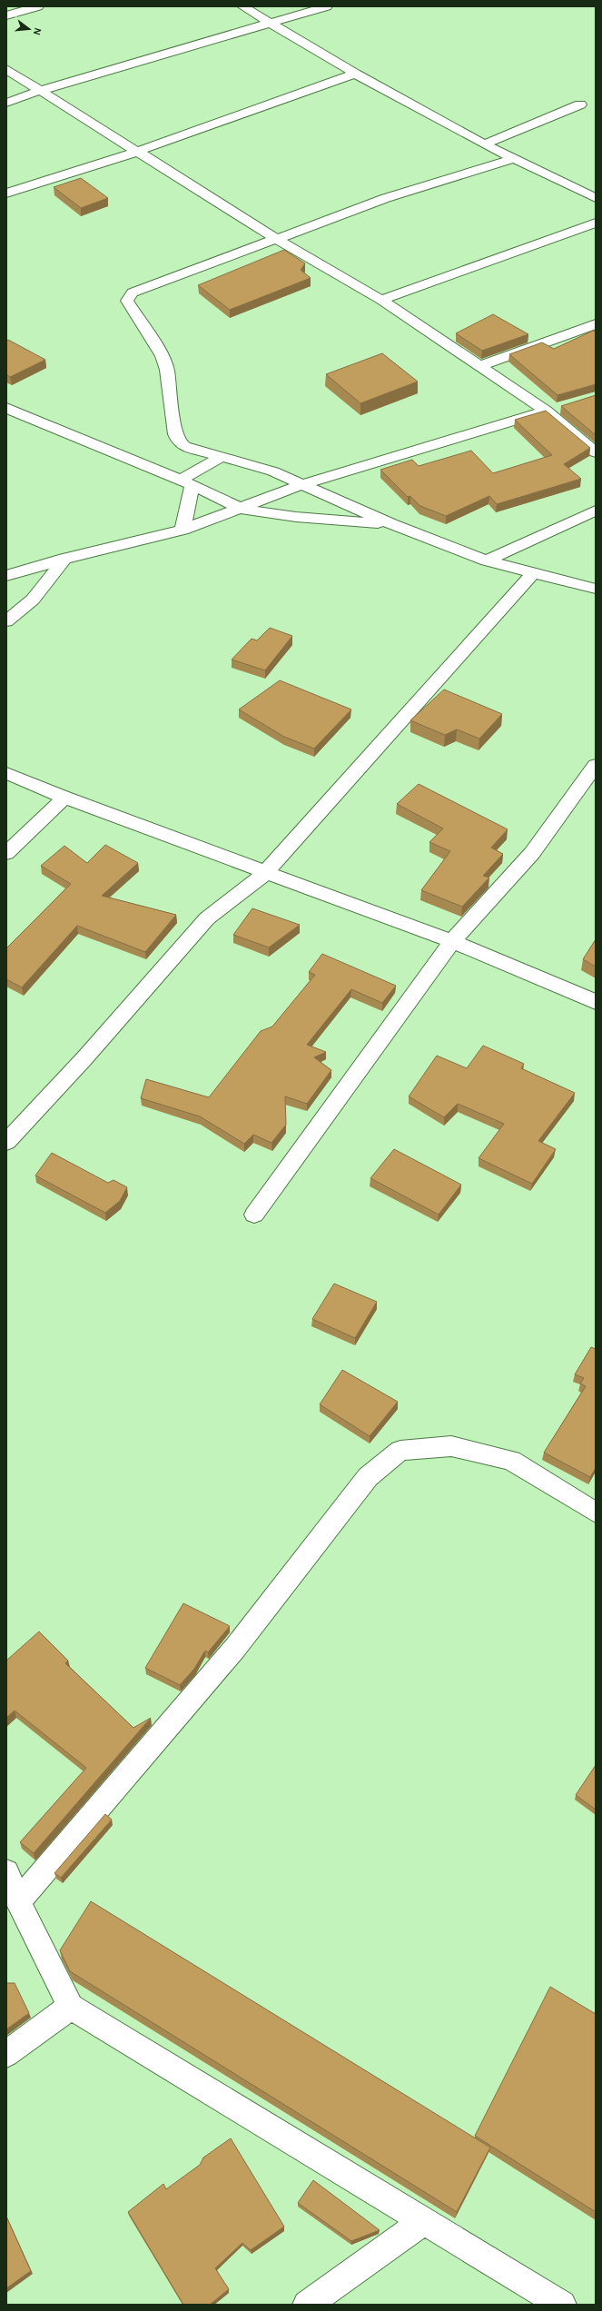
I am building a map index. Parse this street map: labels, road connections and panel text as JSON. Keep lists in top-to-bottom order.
{
  "north": "right"
}
